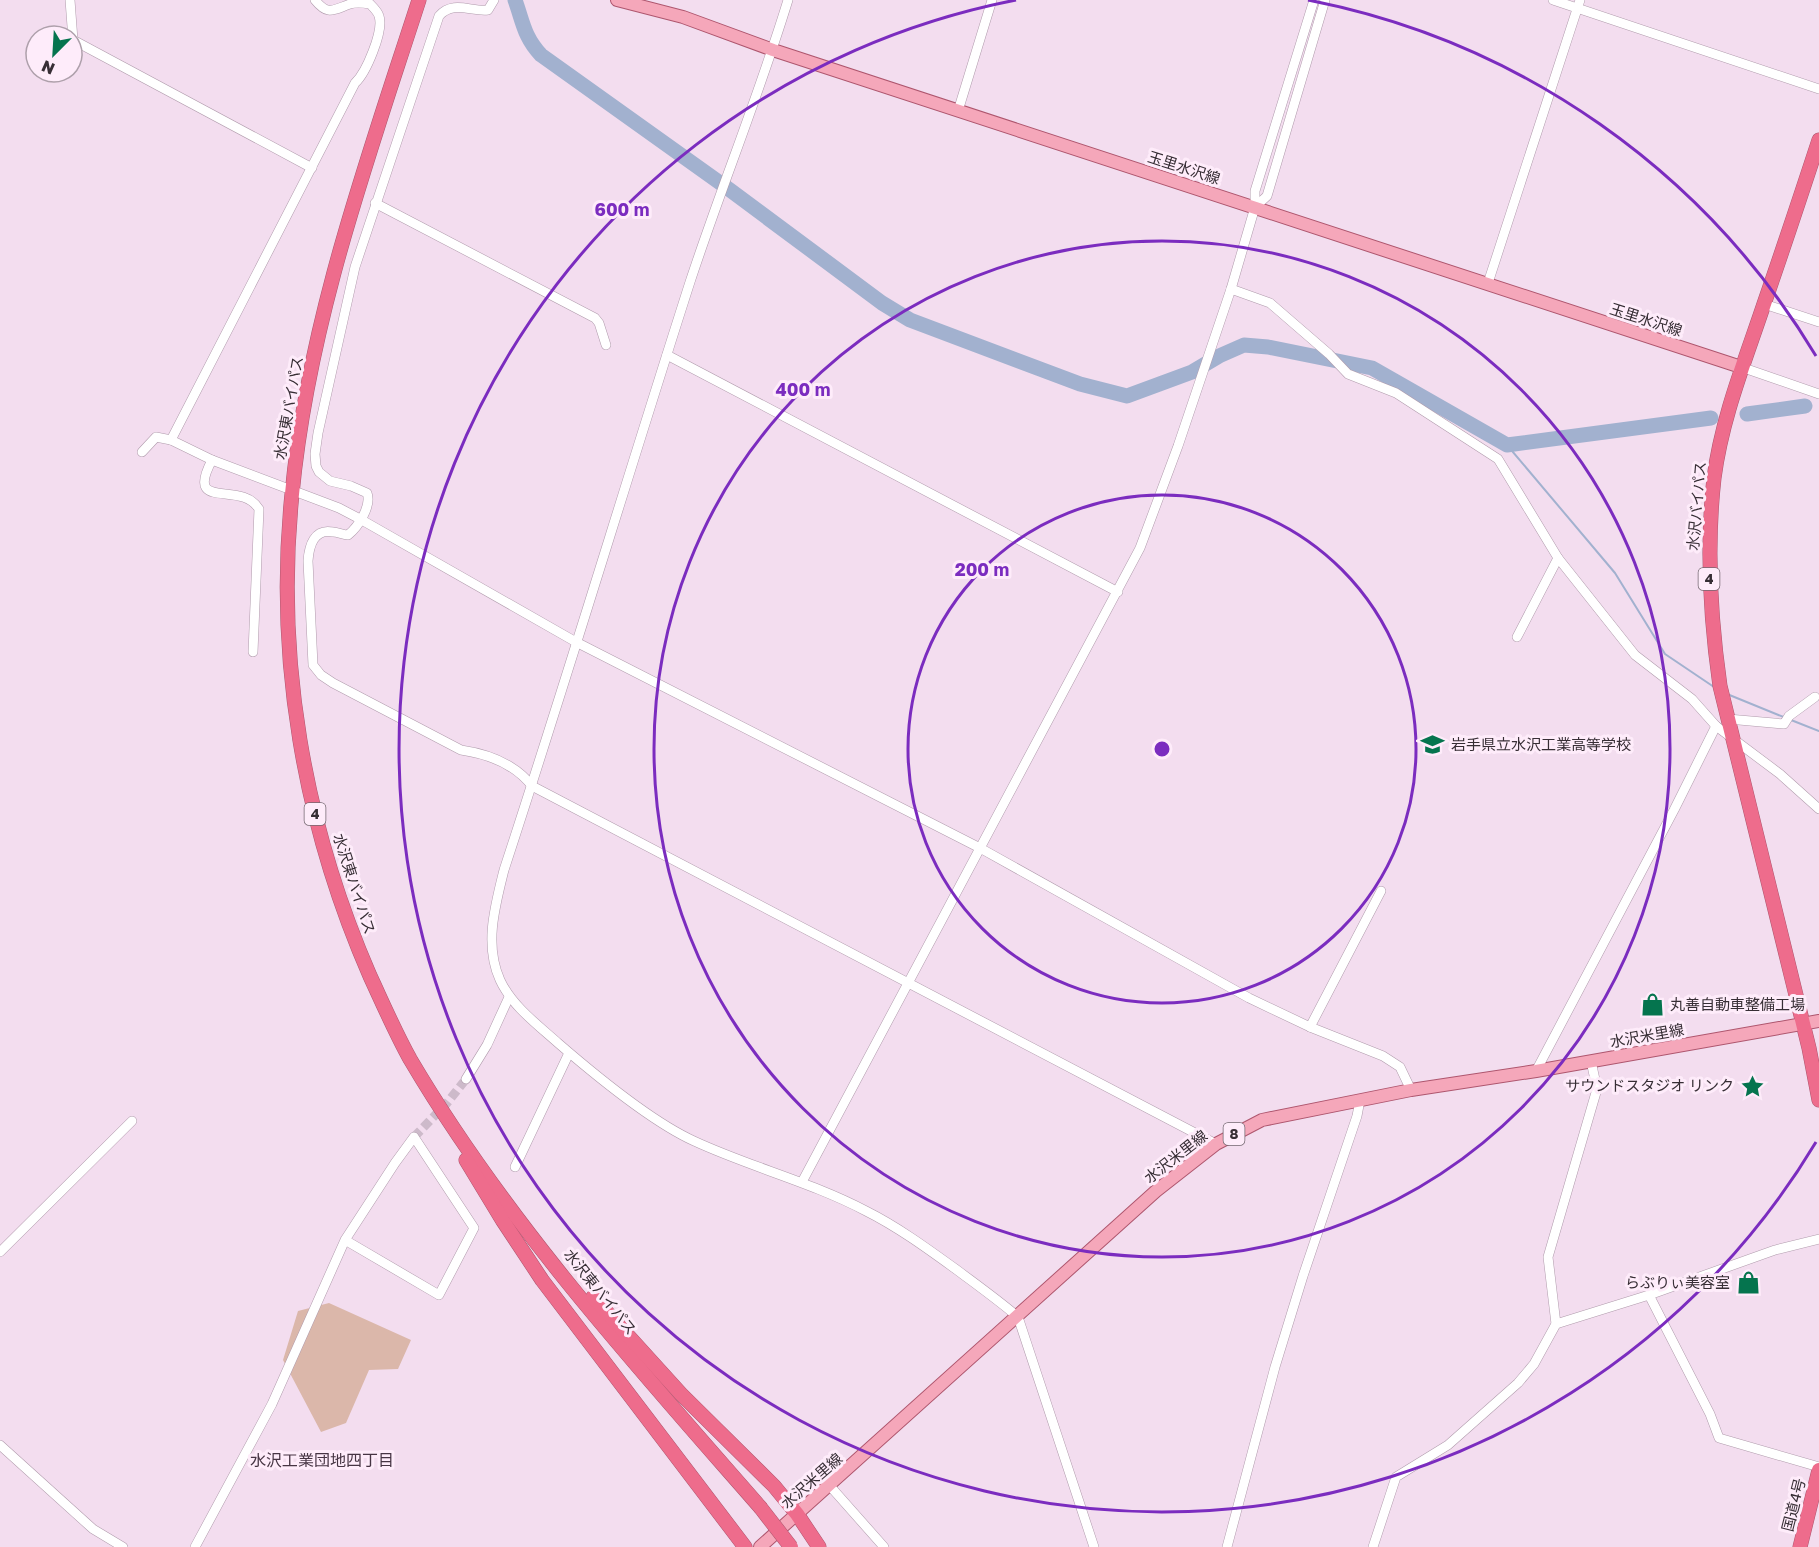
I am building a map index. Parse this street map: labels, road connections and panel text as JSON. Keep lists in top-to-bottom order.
{
  "streets": {
    "highway": [
      "水沢東バイパス",
      "水沢バイパス",
      "4",
      "国道4号"
    ],
    "main road": ["玉里水沢線", "水沢米里線", "8"]
  },
  "crossings": [
    ["玉里水沢線", "水沢バイパス"],
    ["水沢バイパス", "4"],
    ["水沢バイパス", "水沢米里線"],
    ["4", "水沢米里線"]
  ],
  "districts": ["水沢工業団地四丁目"],
  "places": {
    "school or university": ["岩手県立水沢工業高等学校"],
    "shop": ["丸善自動車整備工場", "らぶりぃ美容室"],
    "place": ["サウンドスタジオ リンク"]
  },
  "north": "bottom left",
  "rings": ["600 m", "400 m", "200 m"]
}
